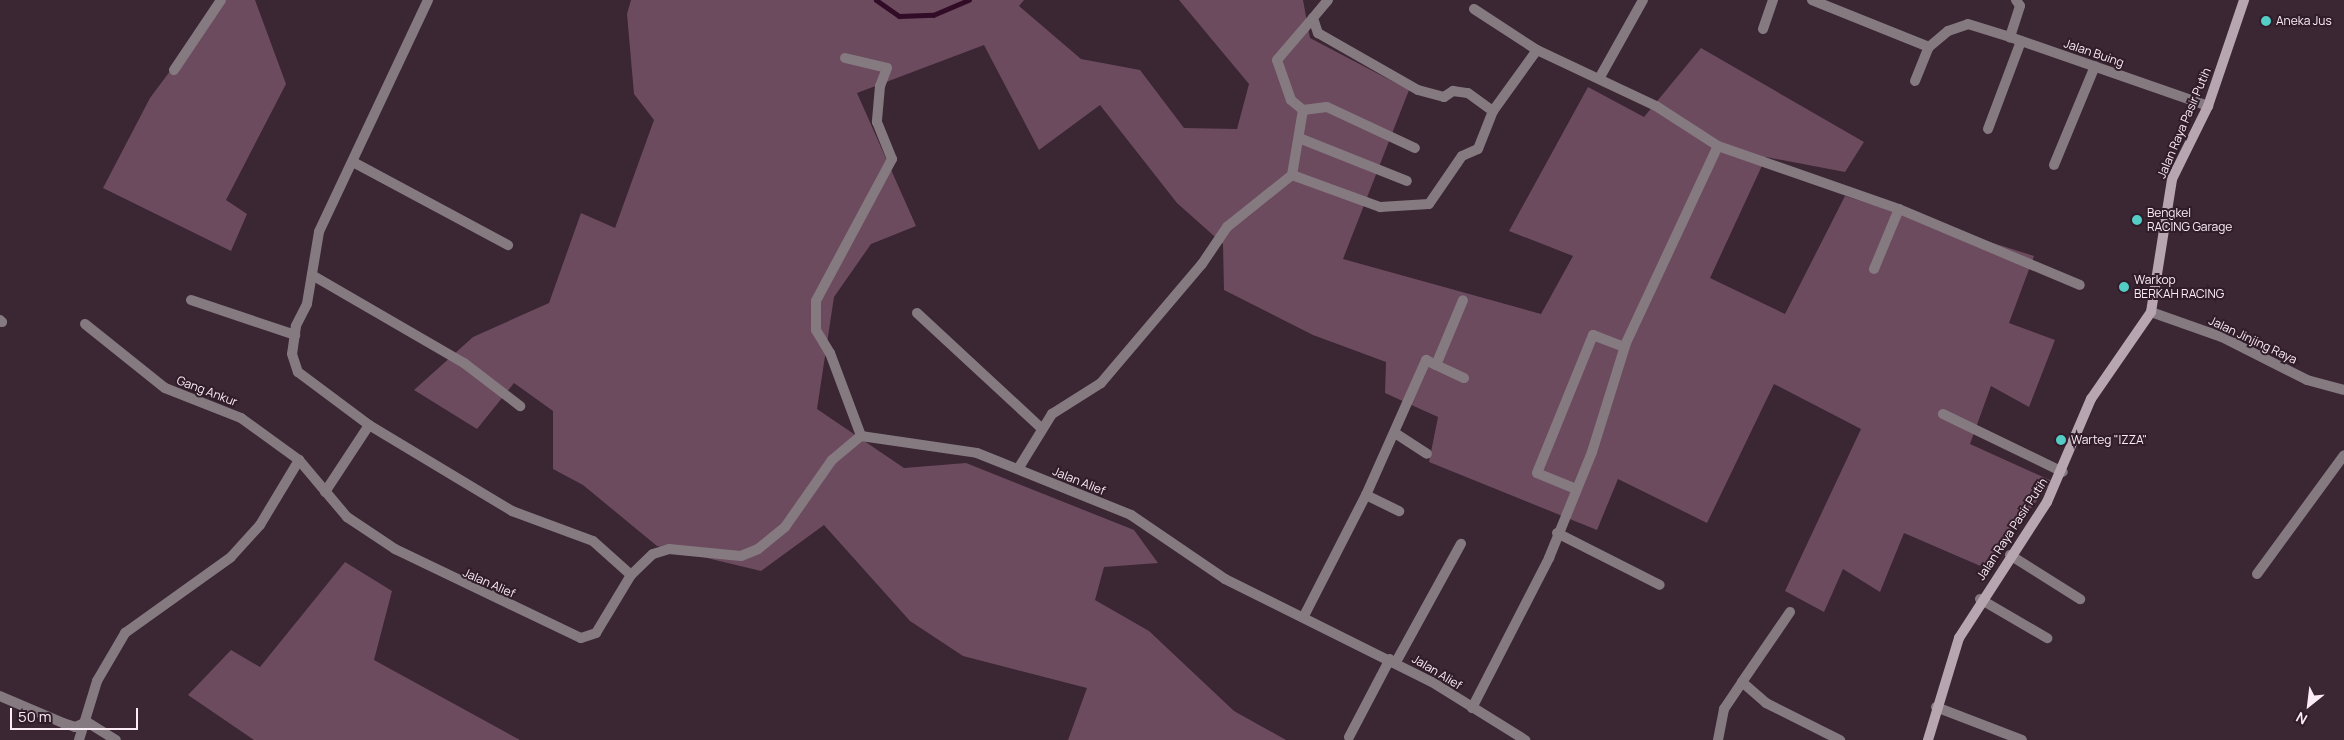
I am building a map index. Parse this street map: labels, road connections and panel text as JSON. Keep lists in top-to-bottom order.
{
  "streets": {
    "street": [
      "Jalan Buing",
      "Jalan Raya Pasir Putih",
      "Jalan Jinjing Raya",
      "Gang Ankur",
      "Jalan Alief"
    ]
  },
  "crossings": [
    ["Jalan Buing", "Jalan Raya Pasir Putih"],
    ["Jalan Raya Pasir Putih", "Jalan Jinjing Raya"],
    ["Gang Ankur", "Jalan Alief"]
  ],
  "places": [
    "Aneka Jus",
    "Bengkel RACING Garage",
    "Warkop BERKAH RACING",
    "Warteg \"IZZA\""
  ],
  "scale_bar": "50 m",
  "north": "bottom left"
}
